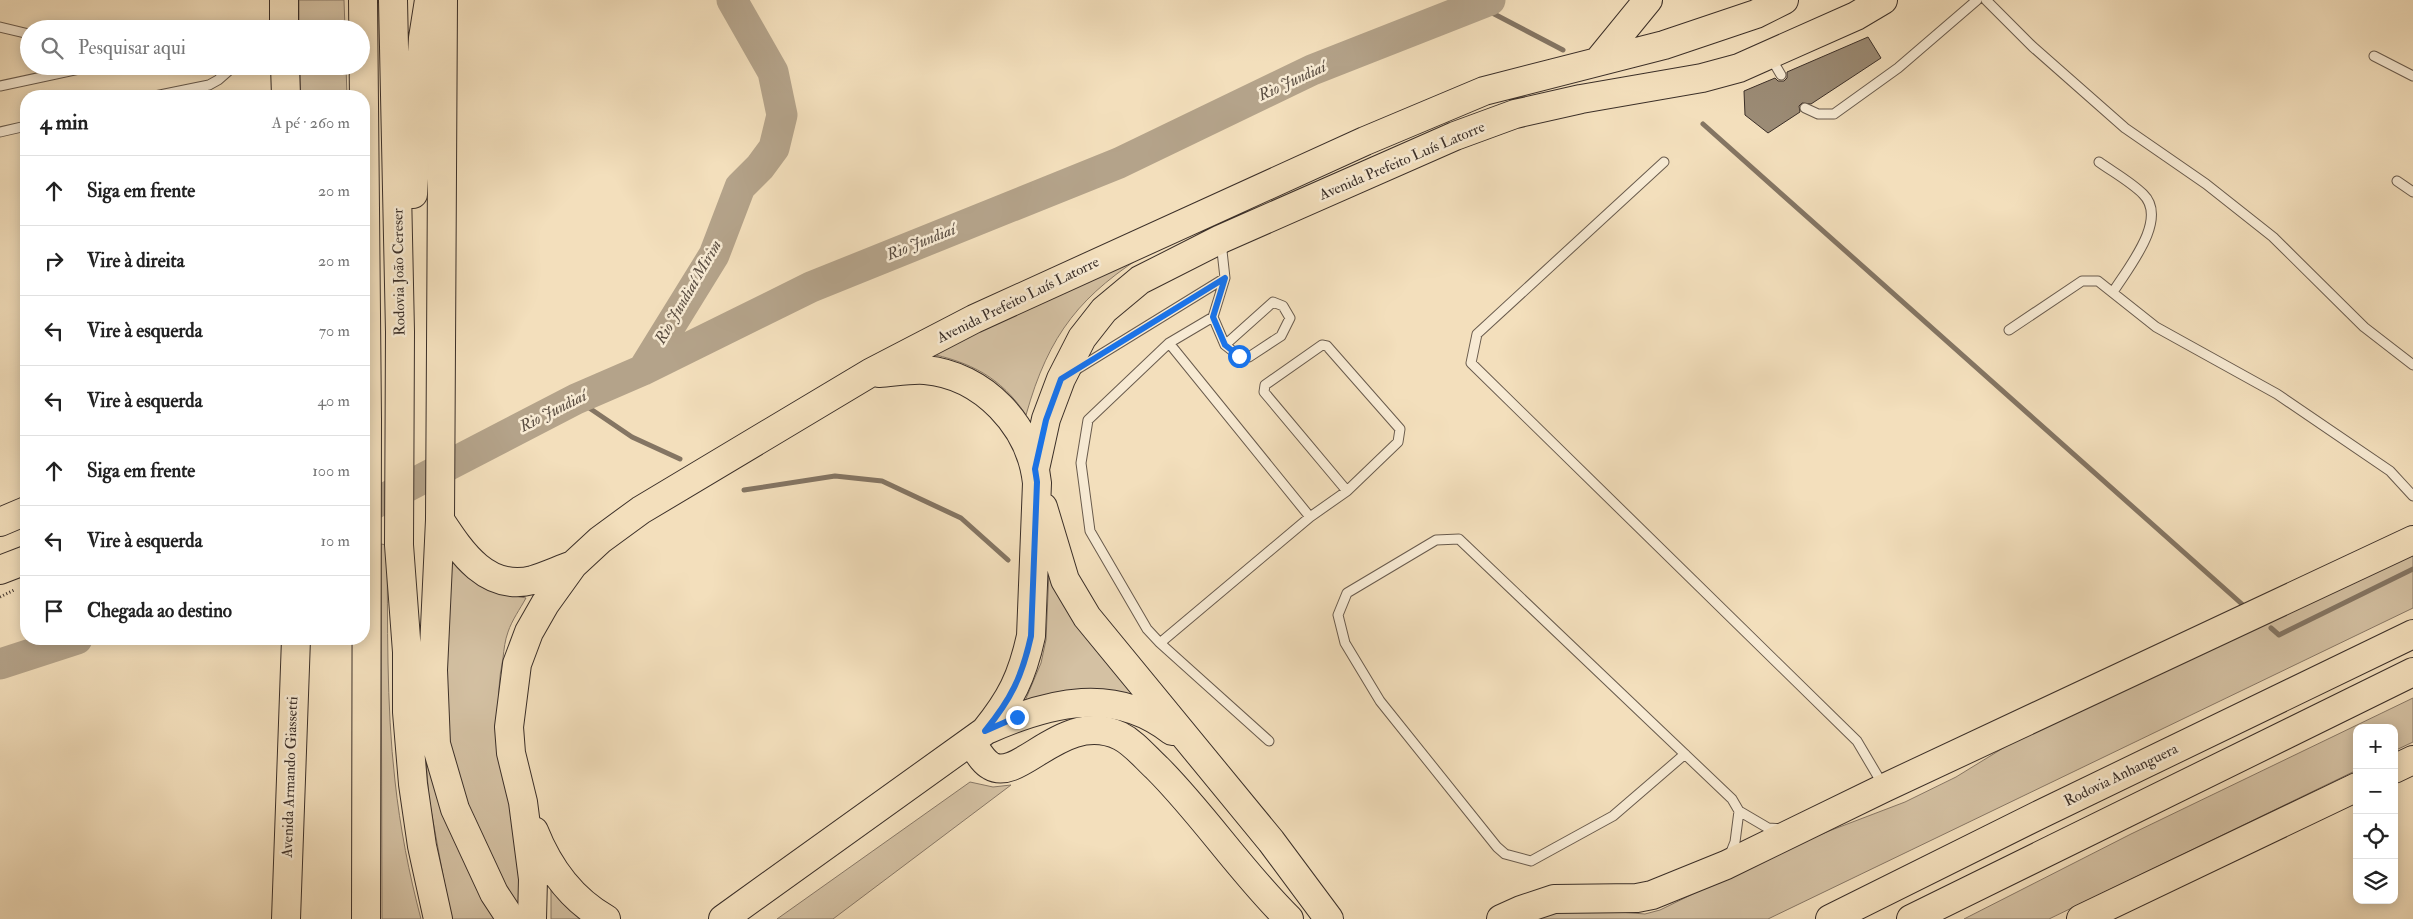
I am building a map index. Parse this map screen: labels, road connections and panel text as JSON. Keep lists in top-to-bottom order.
{
  "streets": {
    "main road": [
      "Avenida Prefeito Luís Latorre",
      "Rodovia João Cereser",
      "Rodovia Anhanguera",
      "Avenida Armando Giassetti"
    ]
  },
  "water": ["Rio Jundiaí", "Rio Jundiaí Mirim"],
  "page": {
    "search": "Pesquisar aqui",
    "heading": ["4 min", "A pé · 260 m"],
    "list": [
      ["Siga em frente", "20 m"],
      ["Vire à direita", "20 m"],
      ["Vire à esquerda", "70 m"],
      ["Vire à esquerda", "40 m"],
      ["Siga em frente", "100 m"],
      ["Vire à esquerda", "10 m"],
      "Chegada ao destino"
    ],
    "map_buttons": ["+", "−"]
  }
}
